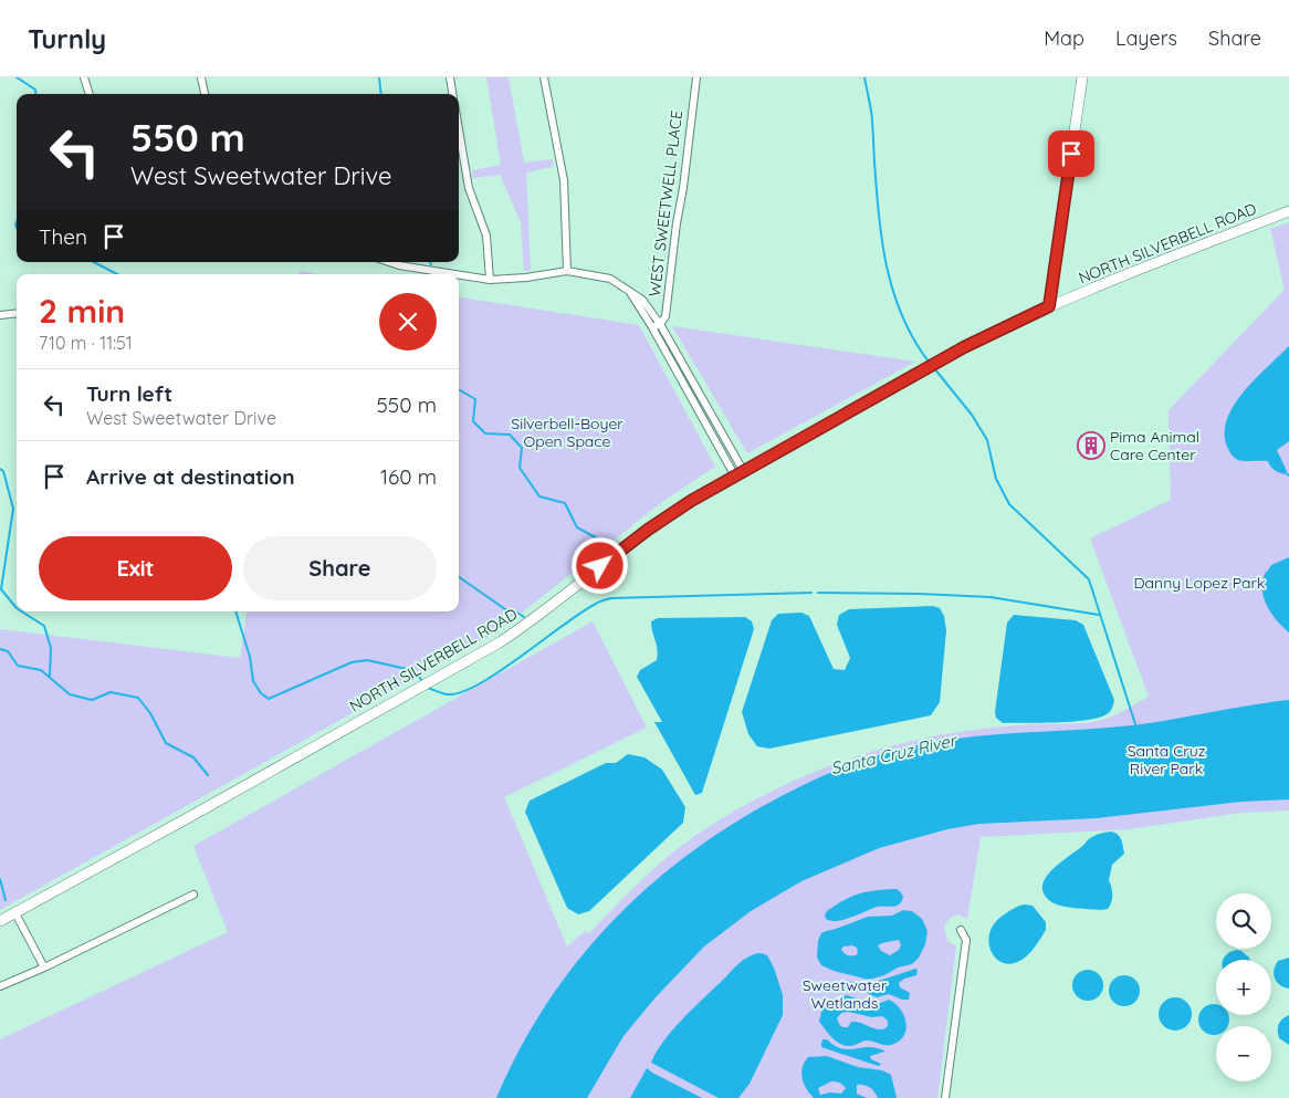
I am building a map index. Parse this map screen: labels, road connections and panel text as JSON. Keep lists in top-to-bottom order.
{
  "streets": {
    "main road": ["NORTH SILVERBELL ROAD"],
    "street": ["WEST SWEETWELL PLACE"]
  },
  "water": ["Santa Cruz River"],
  "parks": [
    "Silverbell-Boyer Open Space",
    "Danny Lopez Park",
    "Santa Cruz River Park",
    "Sweetwater Wetlands"
  ],
  "places": {
    "building": ["Pima Animal Care Center"]
  },
  "page": {
    "header": "Turnly",
    "nav": ["Map", "Layers", "Share"],
    "turn": ["550 m", "West Sweetwater Drive"],
    "then": "Then",
    "heading": ["2 min", "710 m · 11:51"],
    "list": [
      {
        "name": "Turn left",
        "note": "West Sweetwater Drive",
        "value": "550 m"
      },
      {
        "name": "Arrive at destination",
        "value": "160 m"
      }
    ],
    "buttons": ["Exit", "Share"],
    "map_buttons": ["+", "−"]
  }
}
